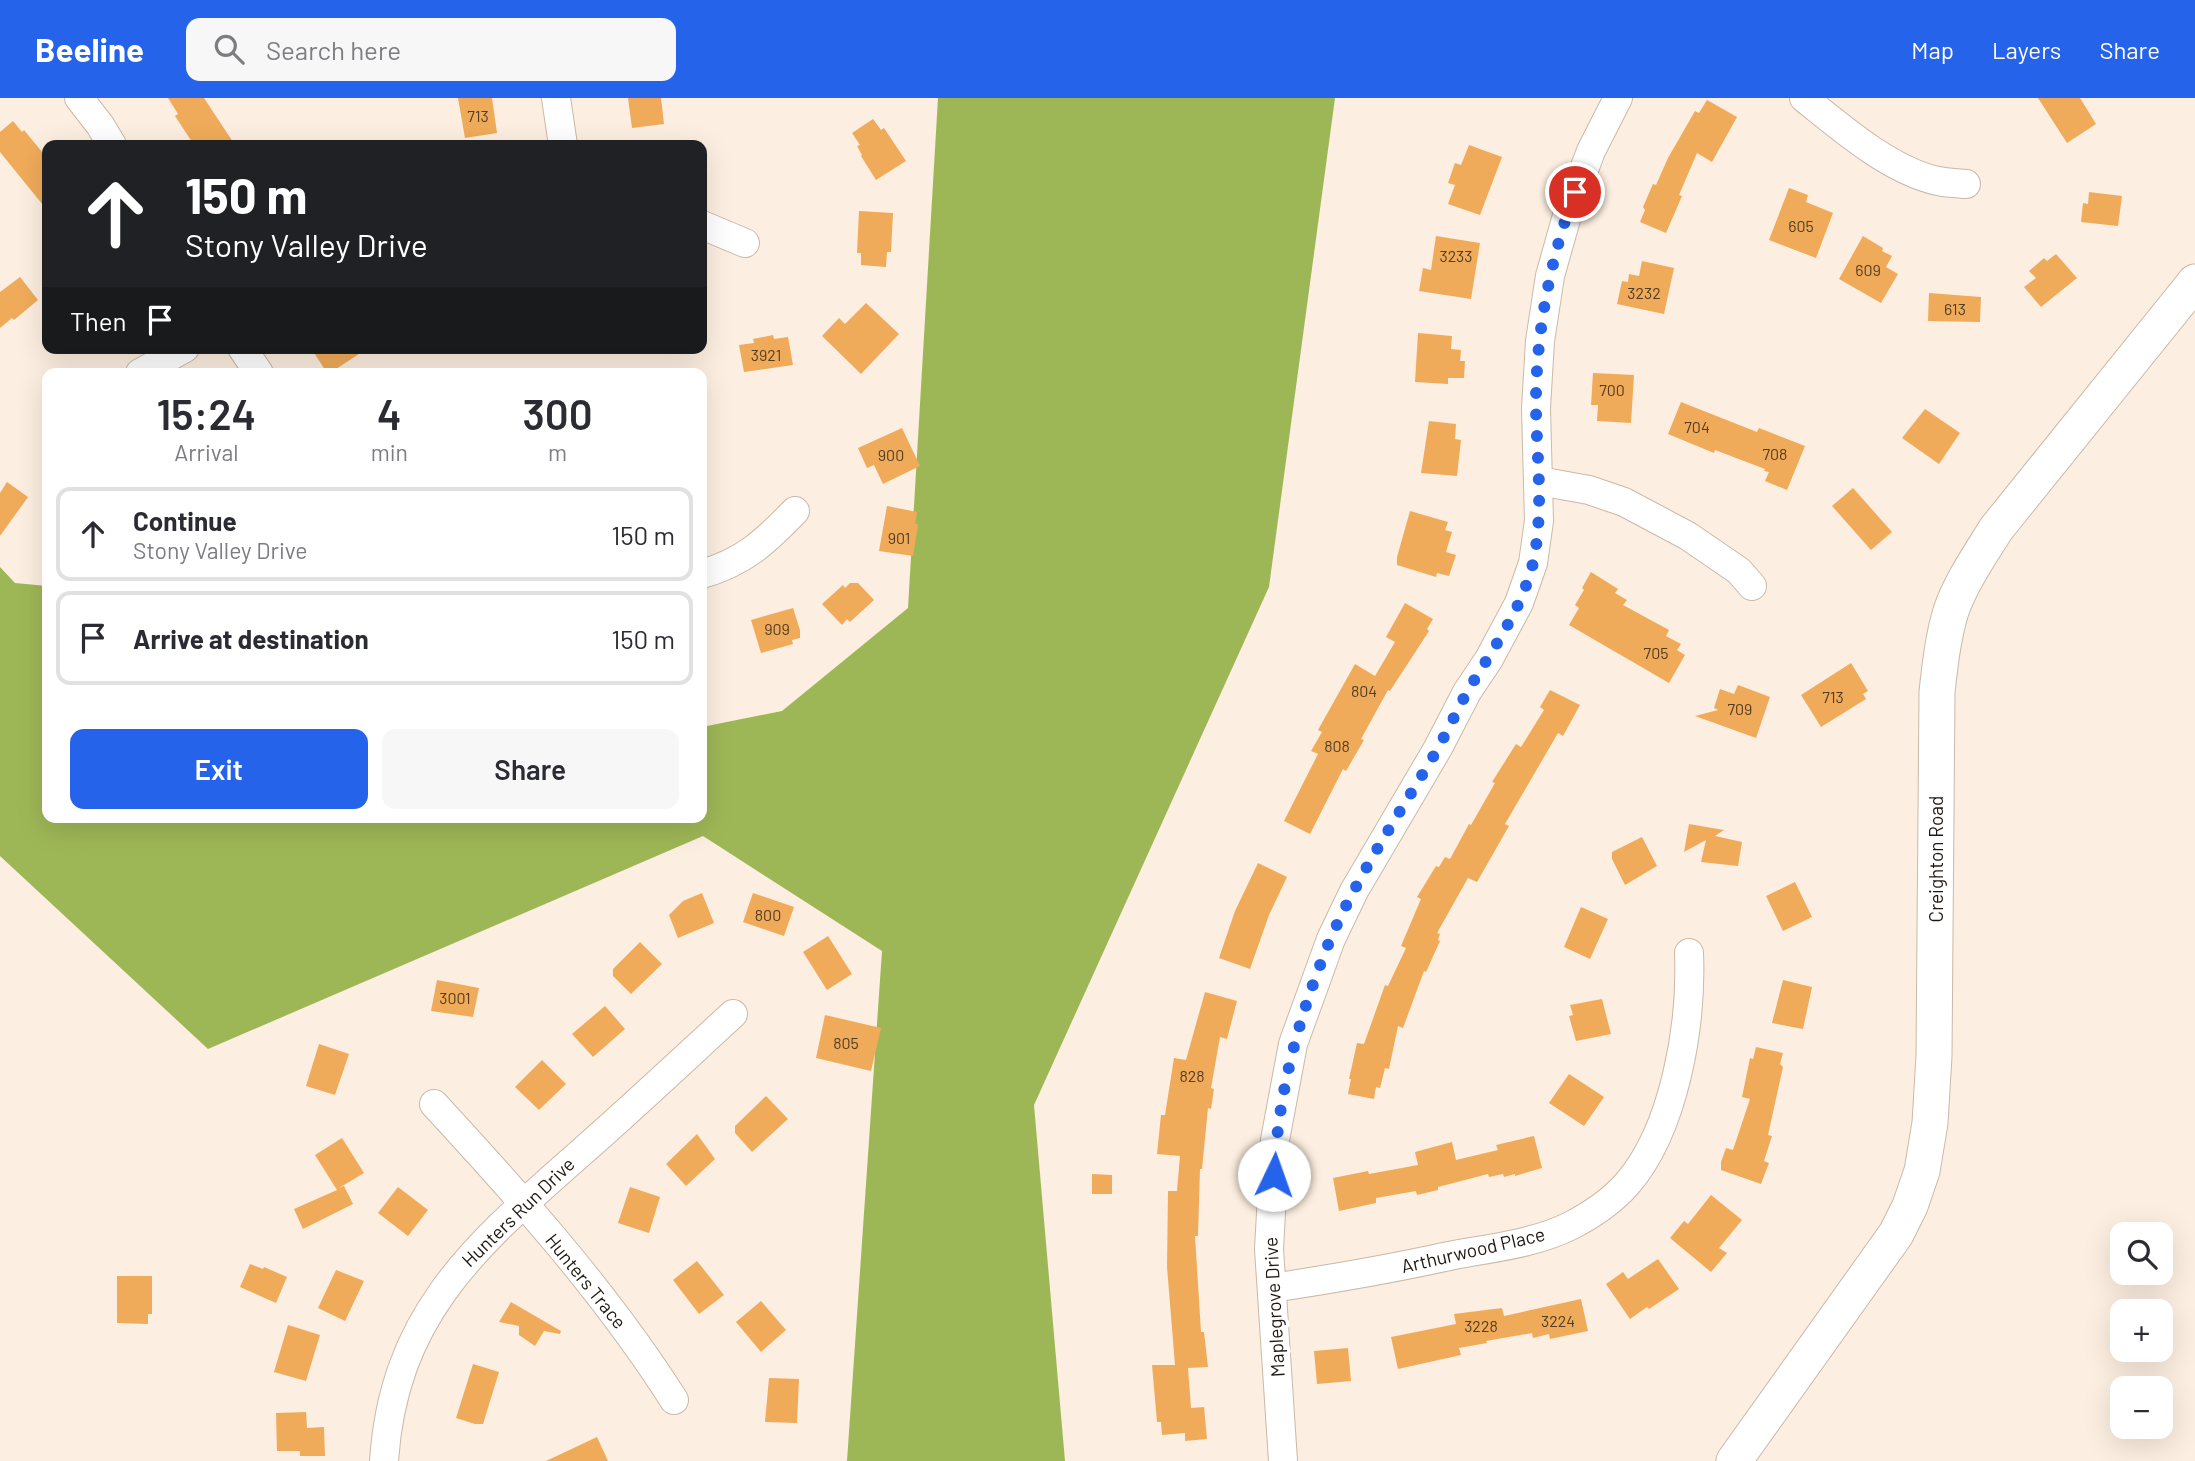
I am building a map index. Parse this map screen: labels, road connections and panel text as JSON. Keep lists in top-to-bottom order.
{
  "streets": {
    "main road": ["Creighton Road"],
    "street": [
      "Hunters Run Drive",
      "Arthurwood Place",
      "Hunters Trace",
      "Maplegrove Drive"
    ]
  },
  "crossings": [
    ["Hunters Run Drive", "Hunters Trace"],
    ["Arthurwood Place", "Maplegrove Drive"]
  ],
  "house_numbers": [
    "713",
    "605",
    "3233",
    "609",
    "3232",
    "613",
    "3921",
    "700",
    "704",
    "708",
    "900",
    "901",
    "909",
    "705",
    "804",
    "713",
    "709",
    "808",
    "800",
    "3001",
    "805",
    "828",
    "3224",
    "3228"
  ],
  "page": {
    "header": "Beeline",
    "search": "Search here",
    "nav": ["Map", "Layers", "Share"],
    "turn": ["150 m", "Stony Valley Drive"],
    "then": "Then",
    "eta": [
      "15:24",
      "Arrival",
      "4",
      "min",
      "300",
      "m"
    ],
    "list": [
      {
        "name": "Continue",
        "note": "Stony Valley Drive",
        "value": "150 m"
      },
      {
        "name": "Arrive at destination",
        "value": "150 m"
      }
    ],
    "buttons": ["Exit", "Share"],
    "map_buttons": ["+", "−"]
  }
}
